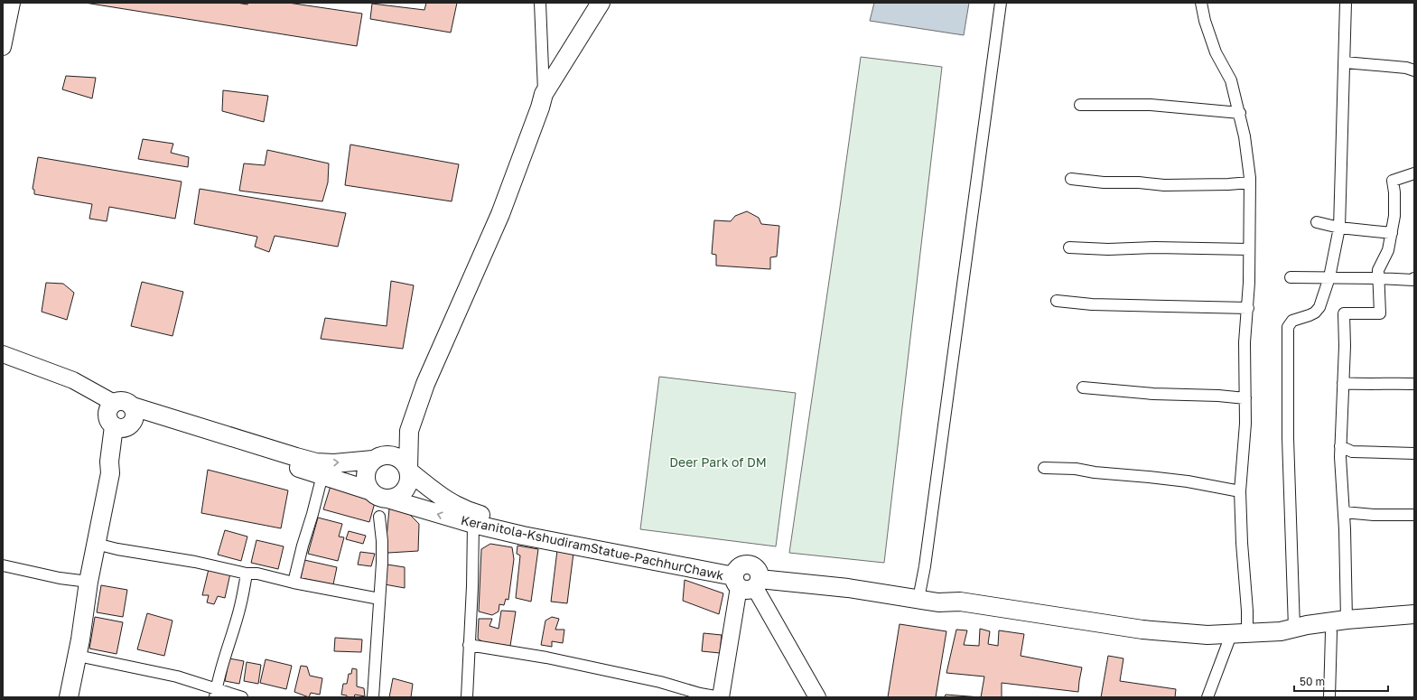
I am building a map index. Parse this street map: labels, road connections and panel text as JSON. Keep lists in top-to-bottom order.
{
  "streets": {
    "main road": ["Keranitola-KshudiramStatue-PachhurChawk"]
  },
  "parks": ["Deer Park of DM"],
  "scale_bar": "50 m"
}
